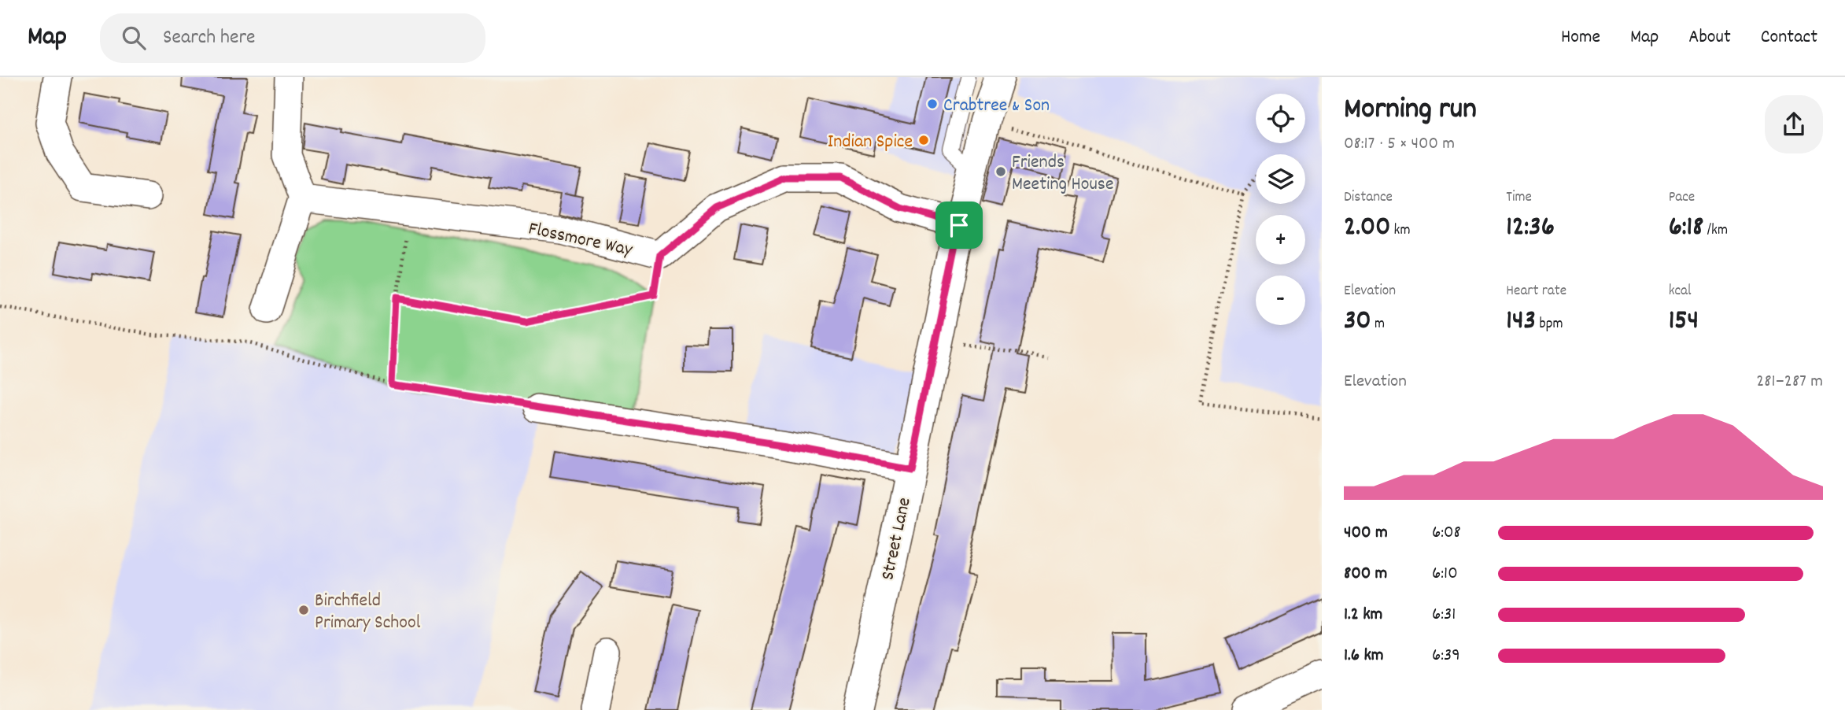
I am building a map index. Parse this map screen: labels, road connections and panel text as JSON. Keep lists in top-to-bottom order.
{
  "streets": {
    "street": ["Flossmore Way", "Street Lane"]
  },
  "crossings": [
    ["Flossmore Way", "Street Lane"]
  ],
  "places": [
    "Crabtree & Son",
    "Indian Spice",
    "Friends Meeting House",
    "Birchfield Primary School"
  ],
  "page": {
    "header": "Map",
    "search": "Search here",
    "nav": [
      "Home",
      "Map",
      "About",
      "Contact"
    ],
    "heading": ["Morning run", "08:17 · 5 × 400 m"],
    "map_buttons": ["+", "−"],
    "stats": [
      ["Distance", "2.00 km"],
      ["Time", "12:36"],
      ["Pace", "6:18 /km"],
      ["Elevation", "30 m"],
      ["Heart rate", "143 bpm"],
      ["kcal", "154"]
    ],
    "chart": ["Elevation", "281–287 m"],
    "list": [
      {
        "name": "400 m",
        "note": "6:08"
      },
      {
        "name": "800 m",
        "note": "6:10"
      },
      {
        "name": "1.2 km",
        "note": "6:31"
      },
      {
        "name": "1.6 km",
        "note": "6:39"
      }
    ]
  }
}
